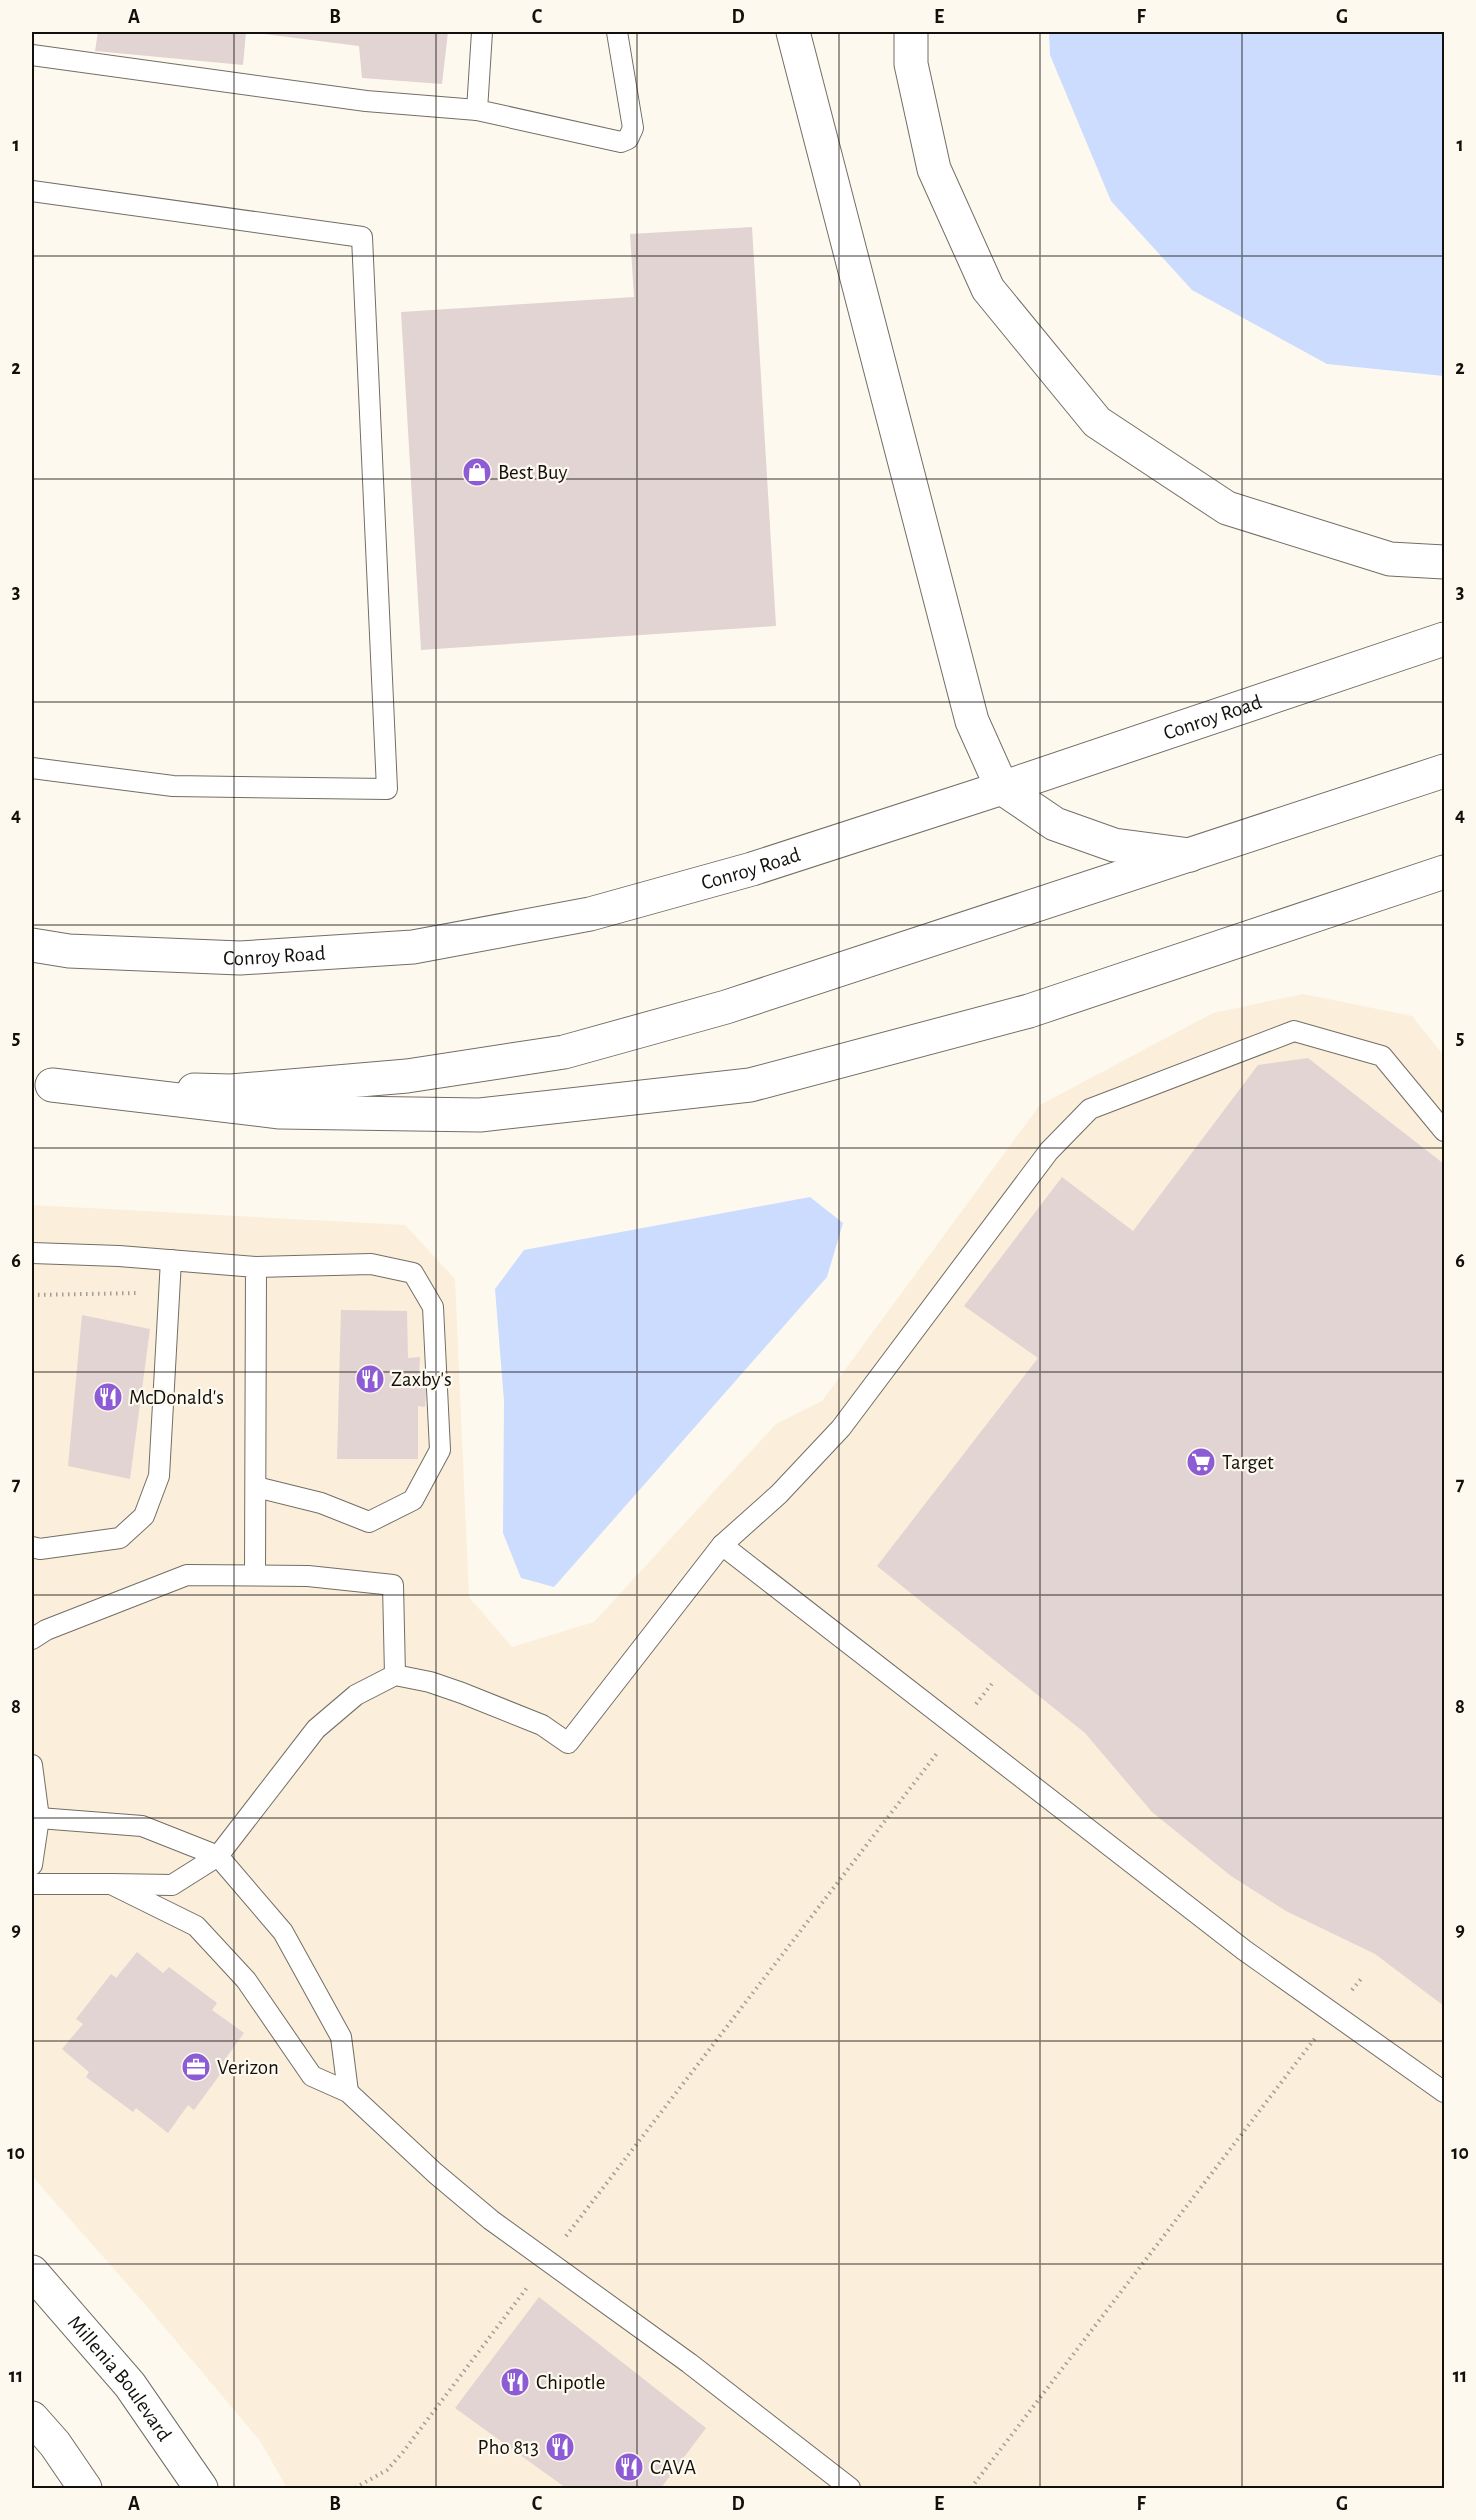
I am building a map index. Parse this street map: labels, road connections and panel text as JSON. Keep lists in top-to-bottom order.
{
  "streets": {
    "main road": ["Conroy Road", "Millenia Boulevard"]
  },
  "places": {
    "shop": ["Best Buy"],
    "restaurant": [
      "Zaxby's",
      "McDonald's",
      "Chipotle",
      "Pho 813",
      "CAVA"
    ],
    "supermarket": ["Target"],
    "office": ["Verizon"]
  },
  "grid": {
    "columns": [
      "A",
      "B",
      "C",
      "D",
      "E",
      "F",
      "G"
    ],
    "rows": [
      "1",
      "2",
      "3",
      "4",
      "5",
      "6",
      "7",
      "8",
      "9",
      "10",
      "11"
    ]
  }
}
